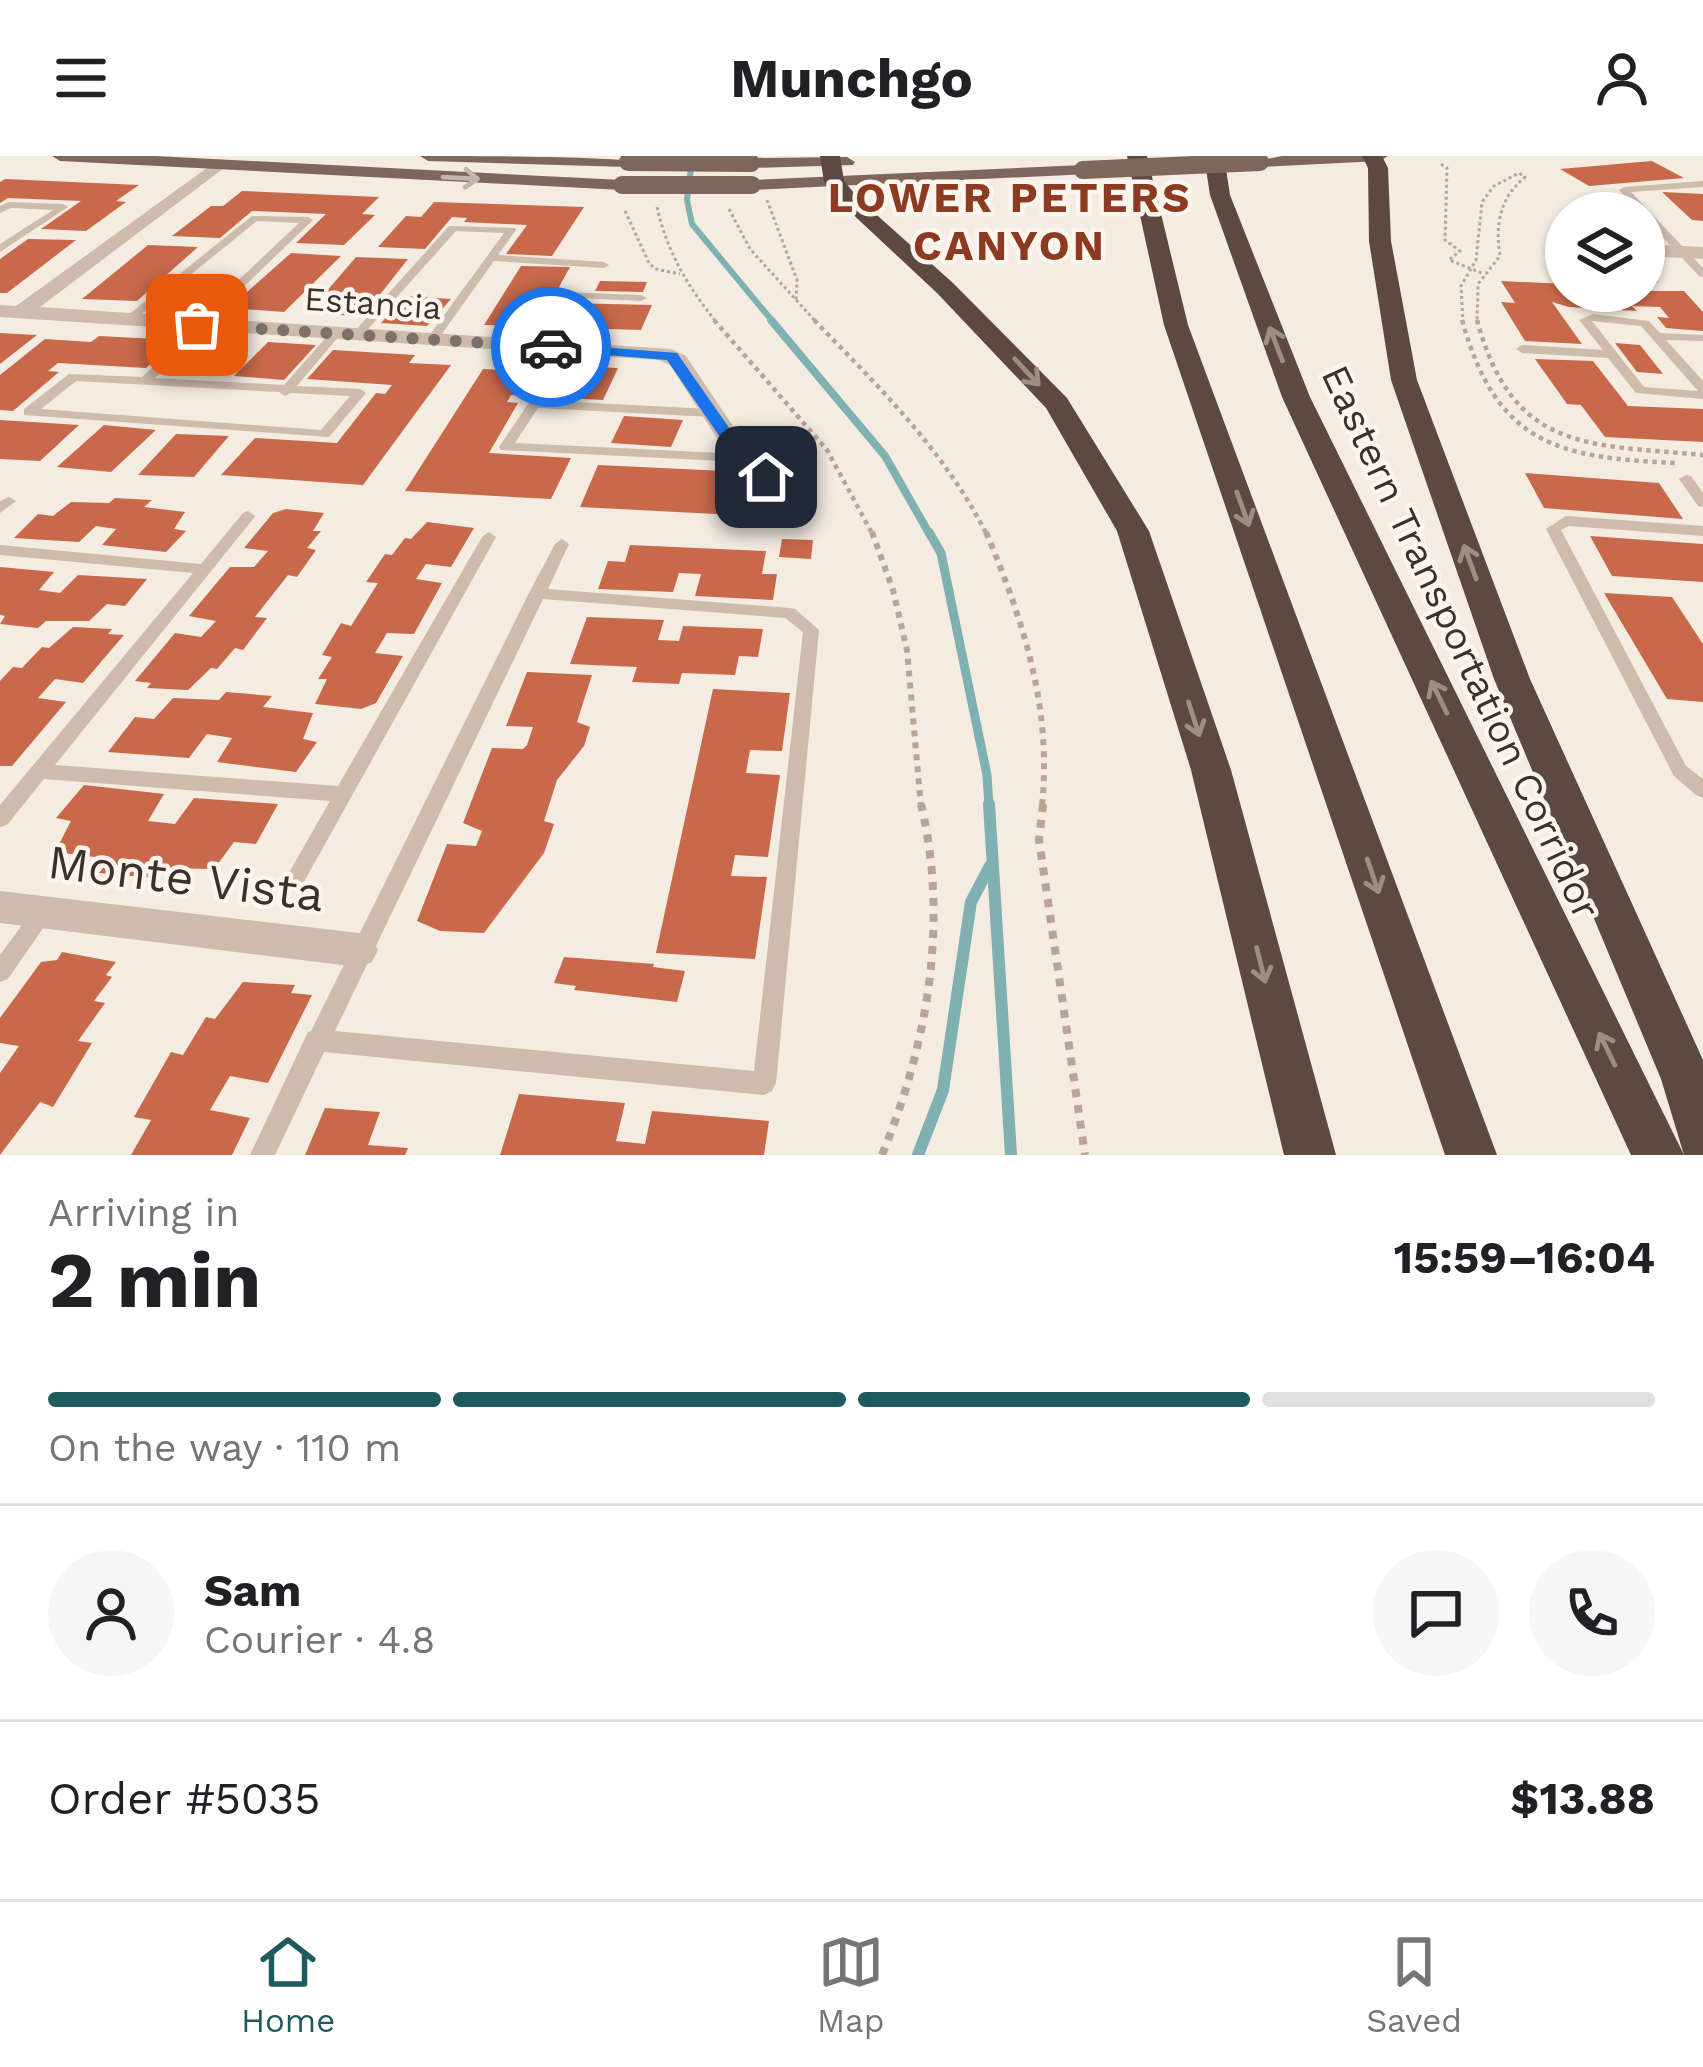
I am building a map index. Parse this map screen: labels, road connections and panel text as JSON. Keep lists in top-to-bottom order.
{
  "streets": {
    "highway": ["Eastern Transportation Corridor"],
    "street": ["Estancia", "Monte Vista"]
  },
  "districts": ["LOWER PETERS CANYON"],
  "page": {
    "header": "Munchgo",
    "heading": ["2 min", "Arriving in", "15:59–16:04"],
    "panel": [
      "Sam",
      "Courier · 4.8",
      "Order #5035",
      "$13.88"
    ],
    "bar": "On the way · 110 m",
    "tabs": ["Home", "Map", "Saved"]
  }
}
